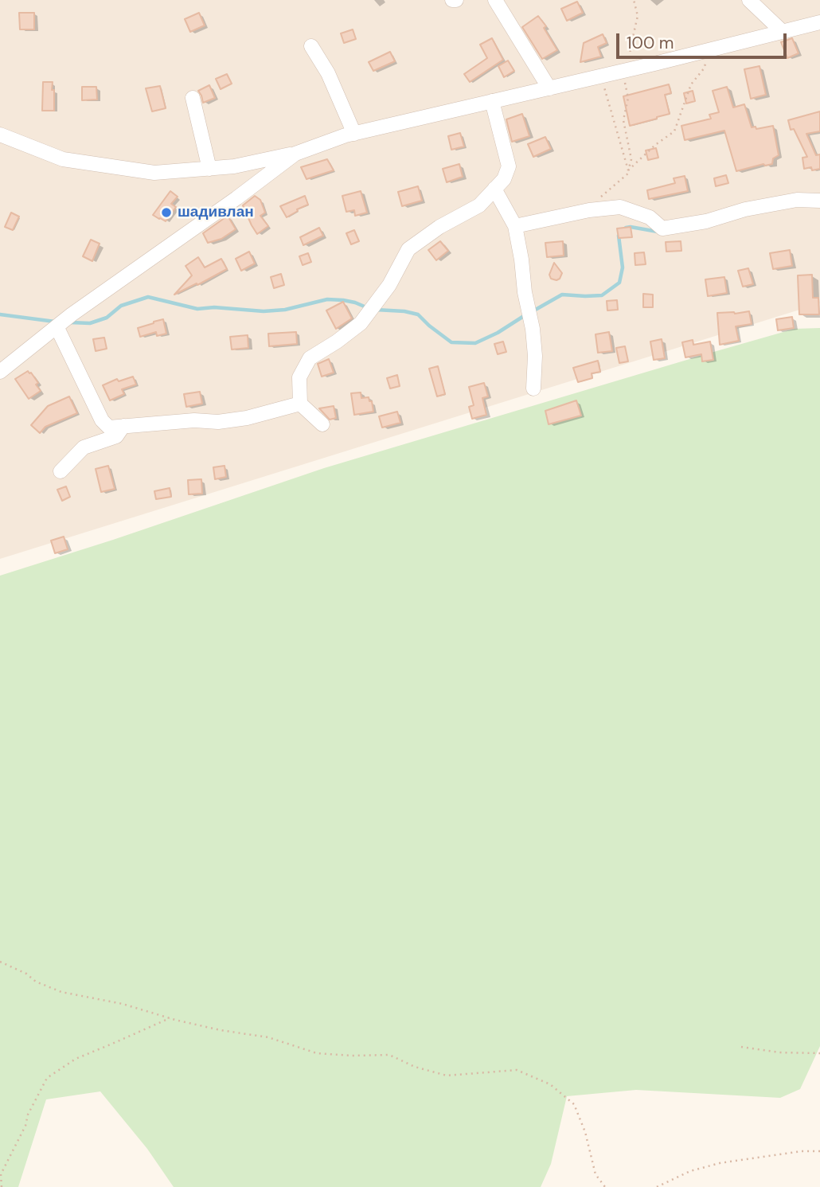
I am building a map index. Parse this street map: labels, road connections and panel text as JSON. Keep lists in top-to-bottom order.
{
  "places": ["шадивлан"],
  "scale_bar": "100 m"
}
